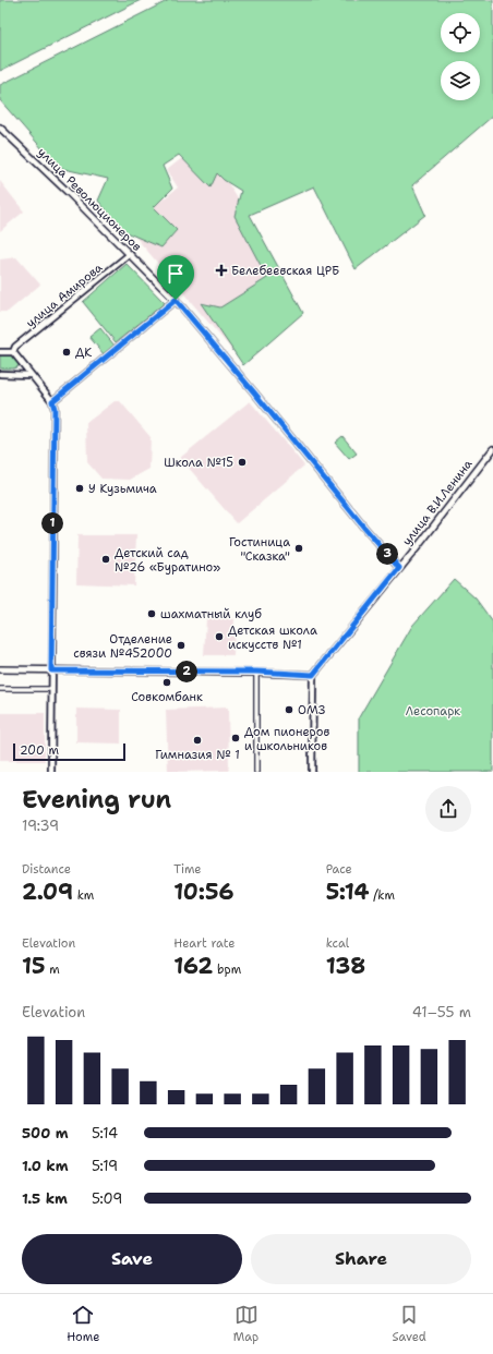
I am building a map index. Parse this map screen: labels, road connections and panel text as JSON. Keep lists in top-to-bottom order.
{
  "streets": {
    "main road": ["улица Революционеров", "улица В.И.Ленина"],
    "street": ["улица Амирова"]
  },
  "crossings": [
    ["улица Революционеров", "улица Амирова"],
    ["улица Революционеров", "улица В.И.Ленина"]
  ],
  "parks": ["Лесопарк"],
  "places": {
    "health": ["Белебеевская ЦРБ"],
    "other": [
      "ДК",
      "Школа №15",
      "У Кузьмича",
      "Гостиница \"Сказка\"",
      "Детский сад №26 «Буратино»",
      "шахматный клуб",
      "Детская школа искусств №1",
      "Отделение связи №452000",
      "Совкомбанк",
      "ОМЗ",
      "Дом пионеров и школьников",
      "Гимназия № 1"
    ]
  },
  "scale_bar": "200 m",
  "page": {
    "pins": ["1", "3", "2"],
    "scale": "200 m",
    "heading": ["Evening run", "19:39"],
    "stats": [
      ["Distance", "2.09 km"],
      ["Time", "10:56"],
      ["Pace", "5:14 /km"],
      ["Elevation", "15 m"],
      ["Heart rate", "162 bpm"],
      ["kcal", "138"]
    ],
    "chart": ["Elevation", "41–55 m"],
    "list": [
      {
        "name": "500 m",
        "note": "5:14"
      },
      {
        "name": "1.0 km",
        "note": "5:19"
      },
      {
        "name": "1.5 km",
        "note": "5:09"
      }
    ],
    "buttons": ["Save", "Share"],
    "tabs": ["Home", "Map", "Saved"]
  }
}
